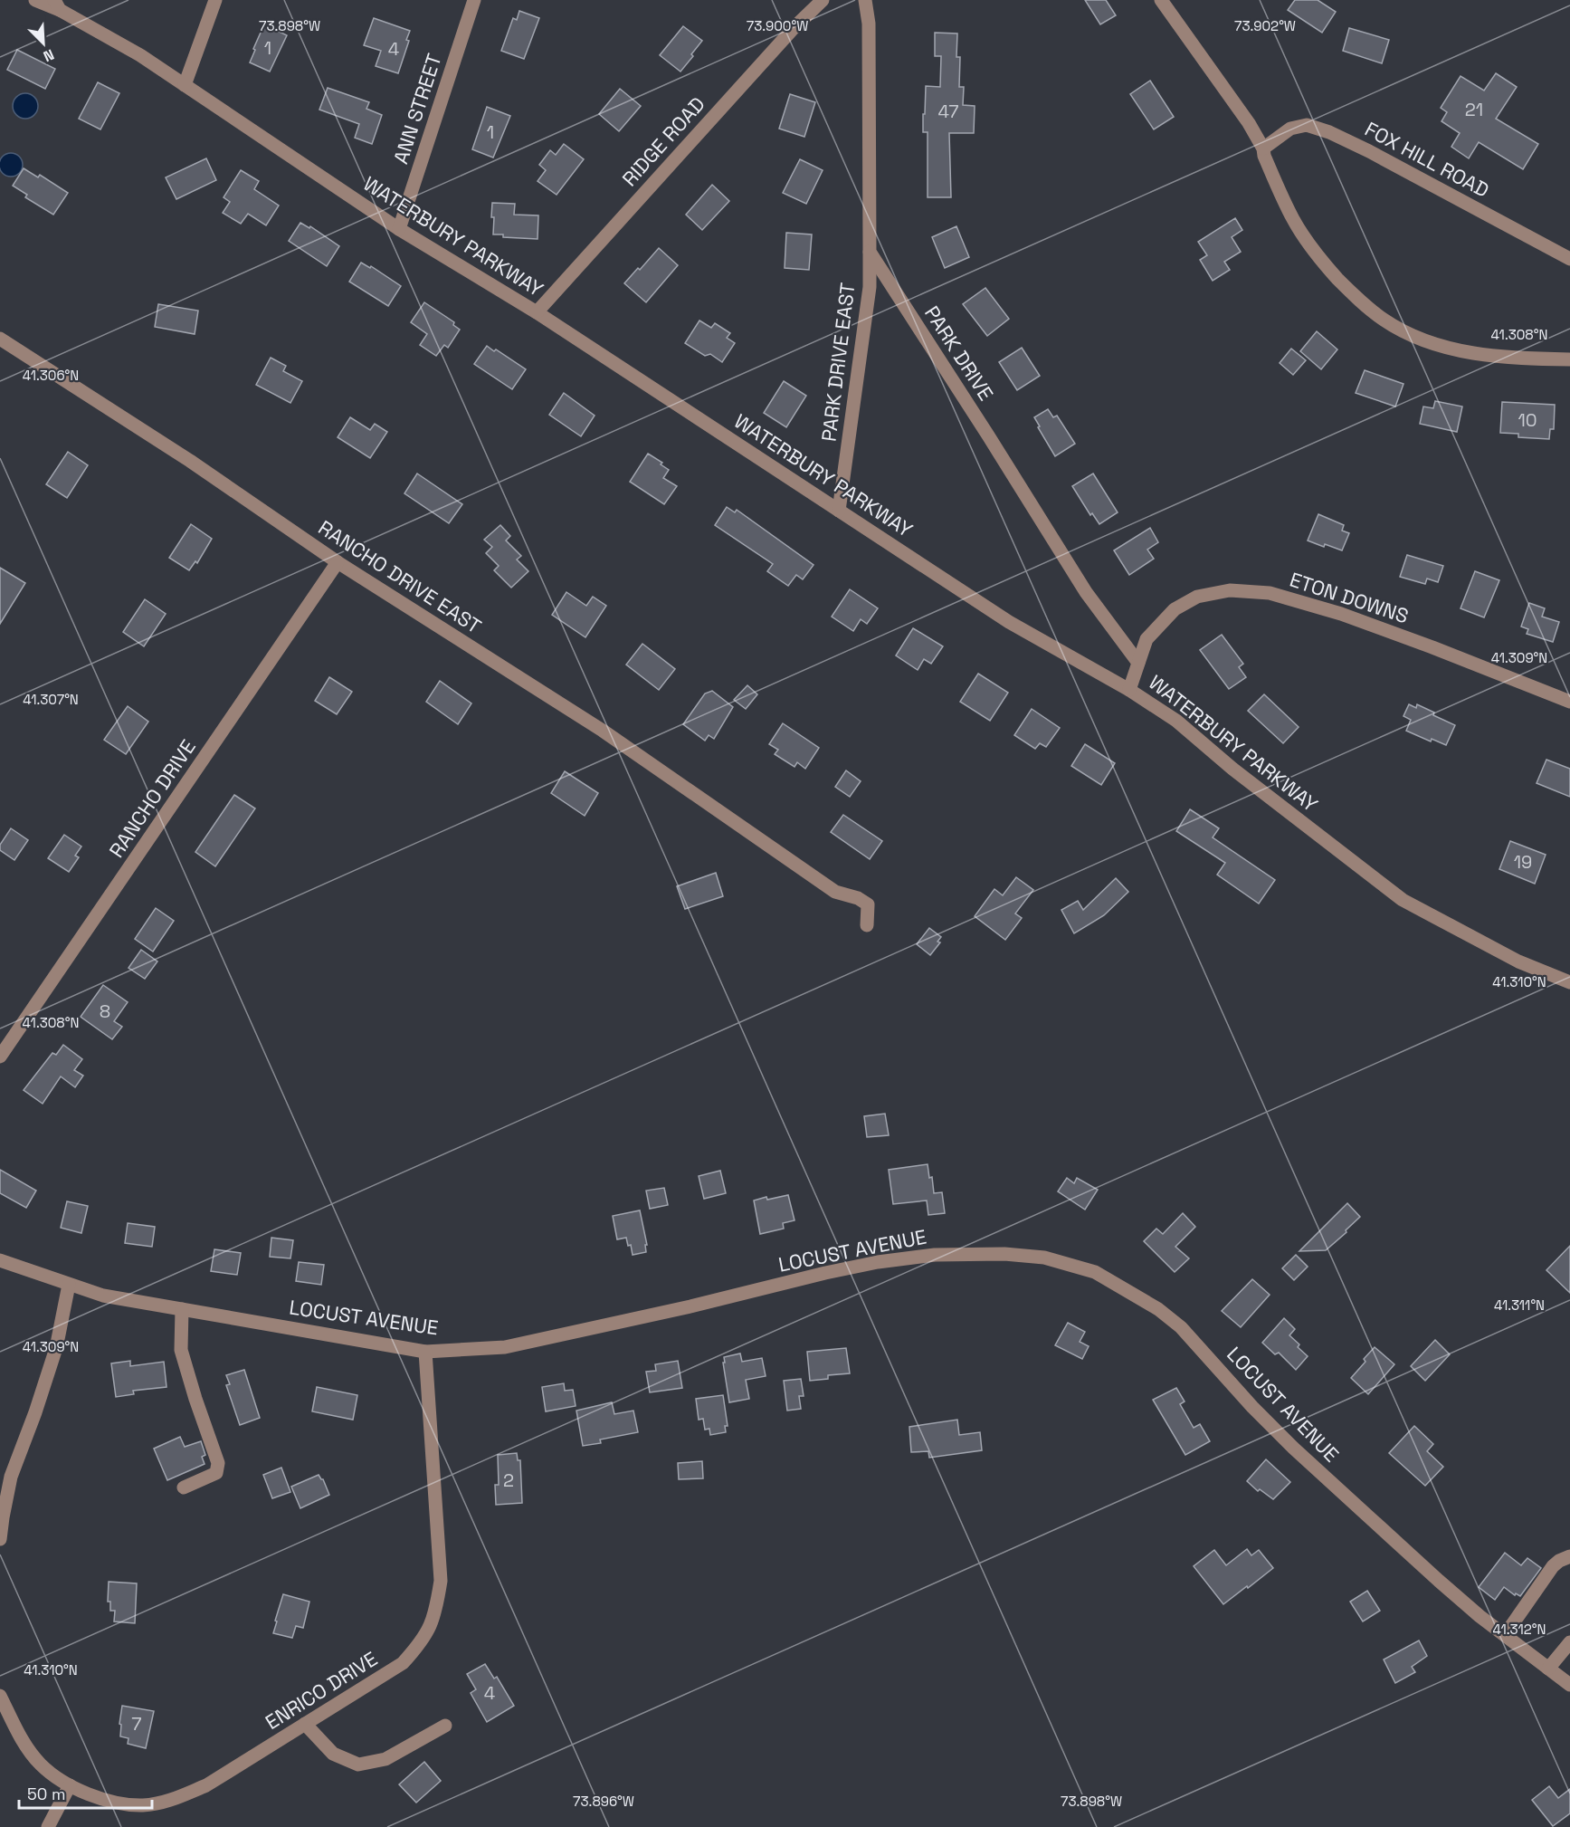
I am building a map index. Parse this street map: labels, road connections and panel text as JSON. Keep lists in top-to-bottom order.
{
  "streets": {
    "street": [
      "ANN STREET",
      "RIDGE ROAD",
      "FOX HILL ROAD",
      "WATERBURY PARKWAY",
      "PARK DRIVE",
      "PARK DRIVE EAST",
      "RANCHO DRIVE EAST",
      "ETON DOWNS",
      "RANCHO DRIVE",
      "LOCUST AVENUE",
      "ENRICO DRIVE"
    ]
  },
  "crossings": [
    ["ANN STREET", "WATERBURY PARKWAY"],
    ["RIDGE ROAD", "WATERBURY PARKWAY"],
    ["WATERBURY PARKWAY", "PARK DRIVE EAST"],
    ["PARK DRIVE", "PARK DRIVE EAST"],
    ["PARK DRIVE", "ETON DOWNS"],
    ["RANCHO DRIVE EAST", "RANCHO DRIVE"],
    ["LOCUST AVENUE", "ENRICO DRIVE"]
  ],
  "house_numbers": [
    "1",
    "4",
    "21",
    "47",
    "1",
    "10",
    "19",
    "8",
    "2",
    "4",
    "7"
  ],
  "scale_bar": "50 m",
  "north": "bottom right",
  "coordinates": [
    "73.898°W",
    "73.900°W",
    "73.902°W",
    "41.308°N",
    "41.306°N",
    "41.309°N",
    "41.307°N",
    "41.310°N",
    "41.311°N",
    "41.312°N",
    "73.896°W"
  ]
}
